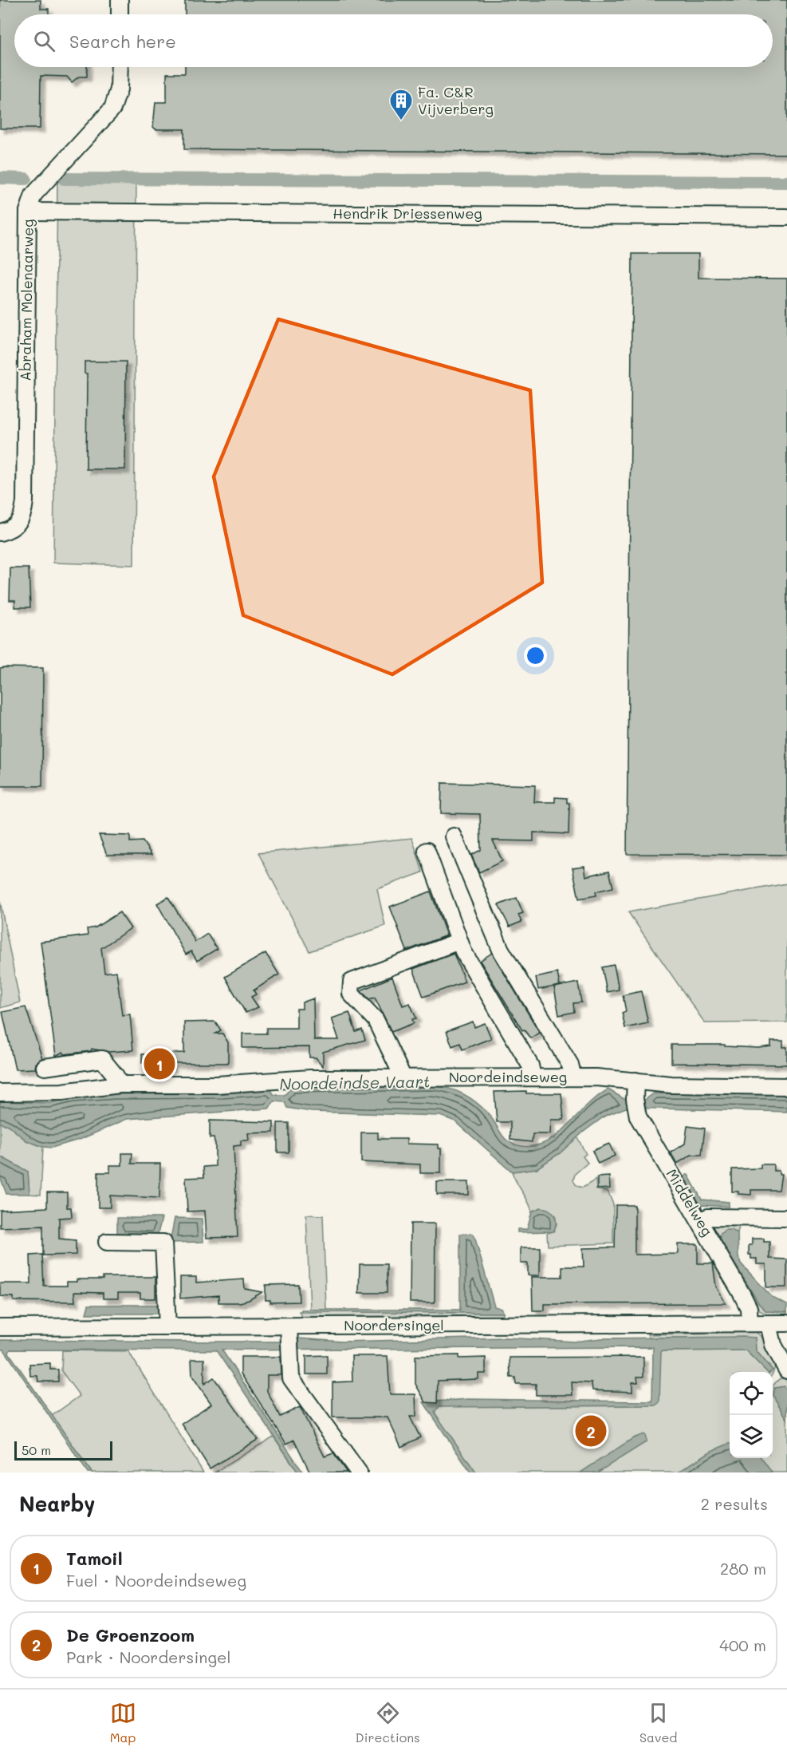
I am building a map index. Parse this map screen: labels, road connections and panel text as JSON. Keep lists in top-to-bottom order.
{
  "streets": {
    "street": [
      "Hendrik Driessenweg",
      "Abraham Molenaarweg",
      "Noordeindseweg",
      "Middelweg",
      "Noordersingel"
    ]
  },
  "crossings": [
    ["Hendrik Driessenweg", "Abraham Molenaarweg"],
    ["Noordeindseweg", "Middelweg"],
    ["Middelweg", "Noordersingel"]
  ],
  "water": ["Noordeindse Vaart"],
  "places": {
    "building": ["Fa. C&R Vijverberg"]
  },
  "scale_bar": "50 m",
  "page": {
    "search": "Search here",
    "pins": ["1", "2"],
    "scale": "50 m",
    "heading": ["Nearby", "2 results"],
    "list": [
      {
        "mark": "1",
        "name": "Tamoil",
        "note": "Fuel · Noordeindseweg",
        "value": "280 m"
      },
      {
        "mark": "2",
        "name": "De Groenzoom",
        "note": "Park · Noordersingel",
        "value": "400 m"
      }
    ],
    "nav": ["Map", "Directions", "Saved"]
  }
}
